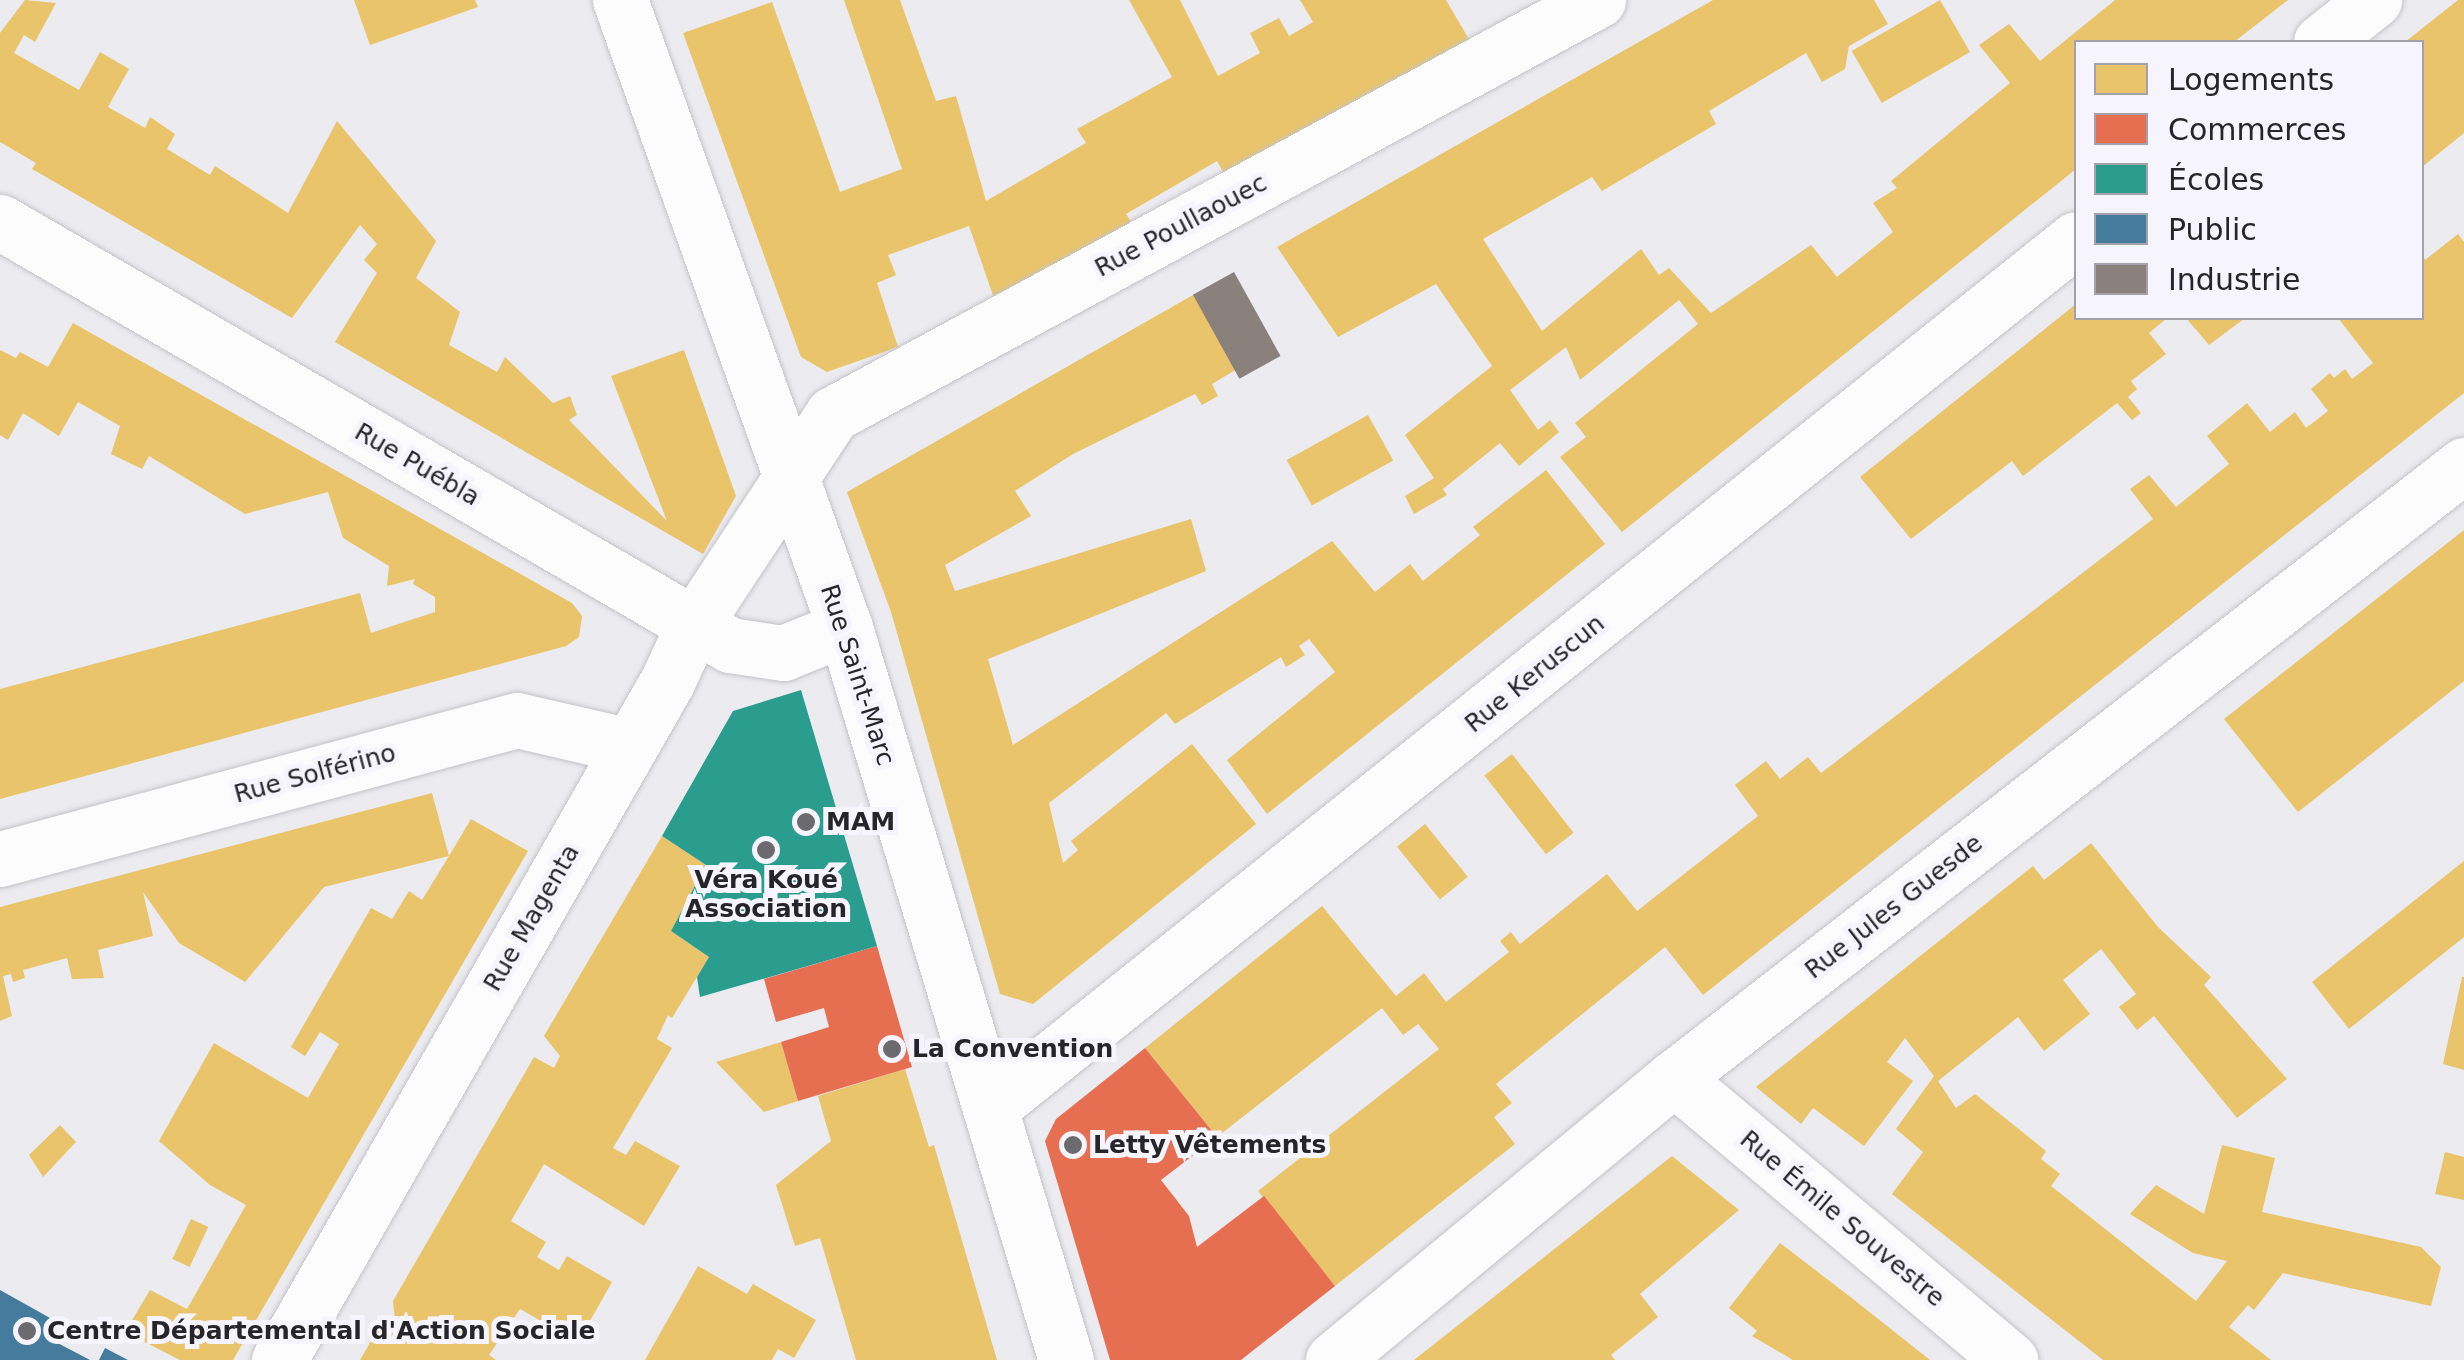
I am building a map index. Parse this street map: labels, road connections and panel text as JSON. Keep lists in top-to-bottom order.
{
  "streets": {
    "street": [
      "Rue Poullaouec",
      "Rue Puébla",
      "Rue Keruscun",
      "Rue Saint-Marc",
      "Rue Solférino",
      "Rue Jules Guesde",
      "Rue Magenta",
      "Rue Émile Souvestre"
    ]
  },
  "crossings": [
    ["Rue Poullaouec", "Rue Saint-Marc"],
    ["Rue Poullaouec", "Rue Magenta"],
    ["Rue Puébla", "Rue Saint-Marc"],
    ["Rue Puébla", "Rue Magenta"],
    ["Rue Keruscun", "Rue Saint-Marc"],
    ["Rue Saint-Marc", "Rue Magenta"],
    ["Rue Solférino", "Rue Magenta"],
    ["Rue Jules Guesde", "Rue Émile Souvestre"]
  ],
  "places": [
    "MAM",
    "Véra Koué Association",
    "La Convention",
    "Letty Vêtements",
    "Centre Départemental d'Action Sociale"
  ],
  "legend": [
    "Logements",
    "Commerces",
    "Écoles",
    "Public",
    "Industrie"
  ]
}
